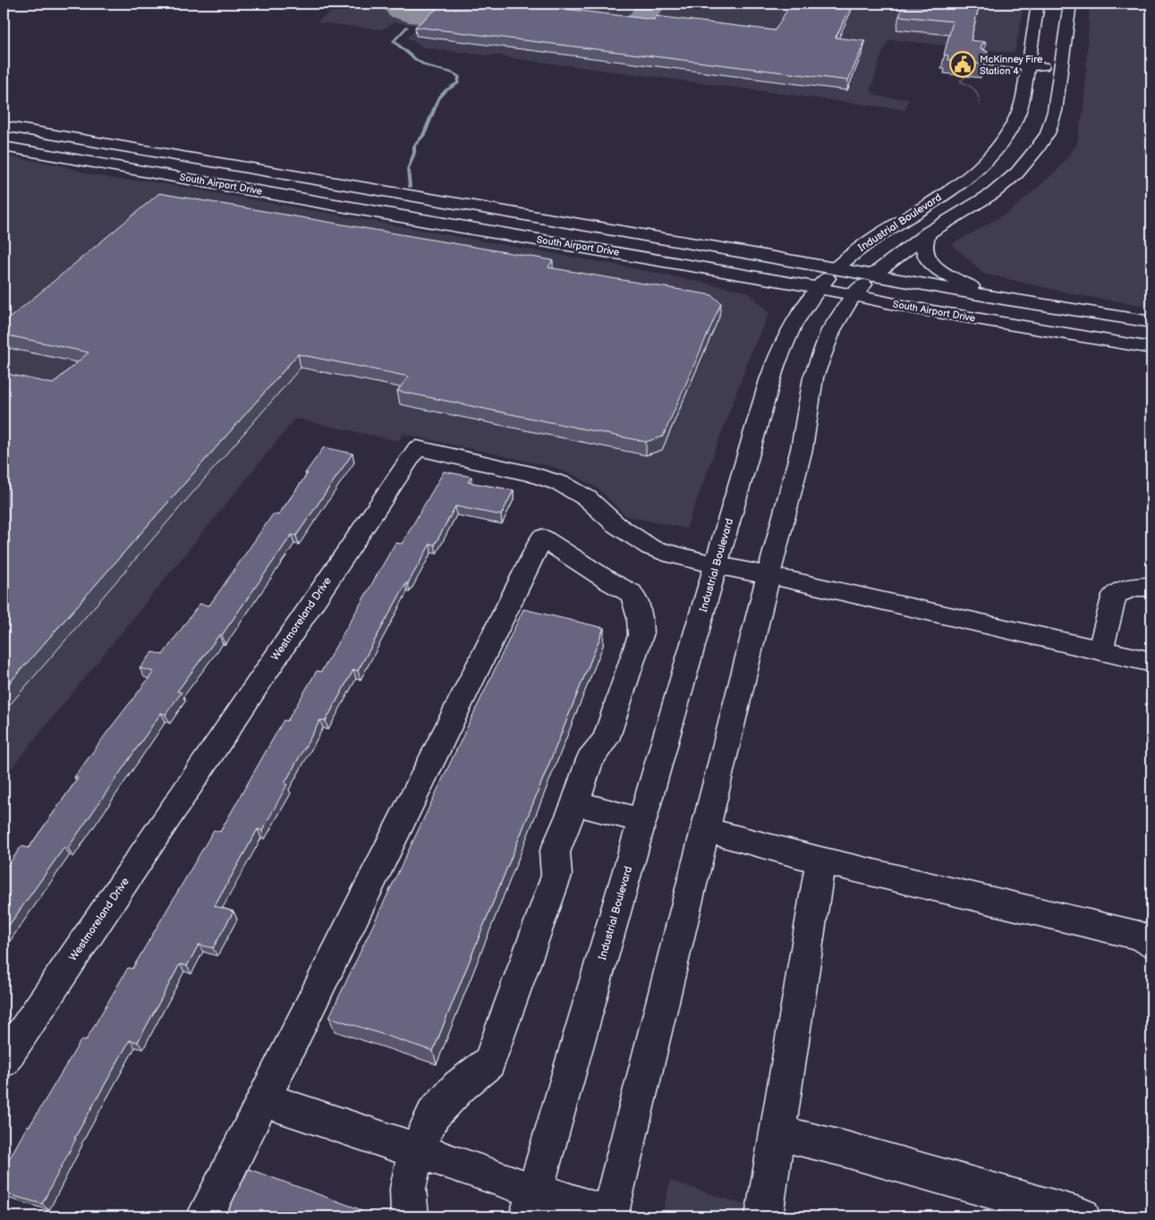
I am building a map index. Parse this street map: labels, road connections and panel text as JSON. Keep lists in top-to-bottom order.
{
  "streets": {
    "main road": ["South Airport Drive", "Industrial Boulevard", "Westmoreland Drive"]
  },
  "crossings": [
    ["South Airport Drive", "Industrial Boulevard"],
    ["Industrial Boulevard", "Westmoreland Drive"]
  ],
  "places": {
    "public building": ["McKinney Fire Station 4"]
  }
}
